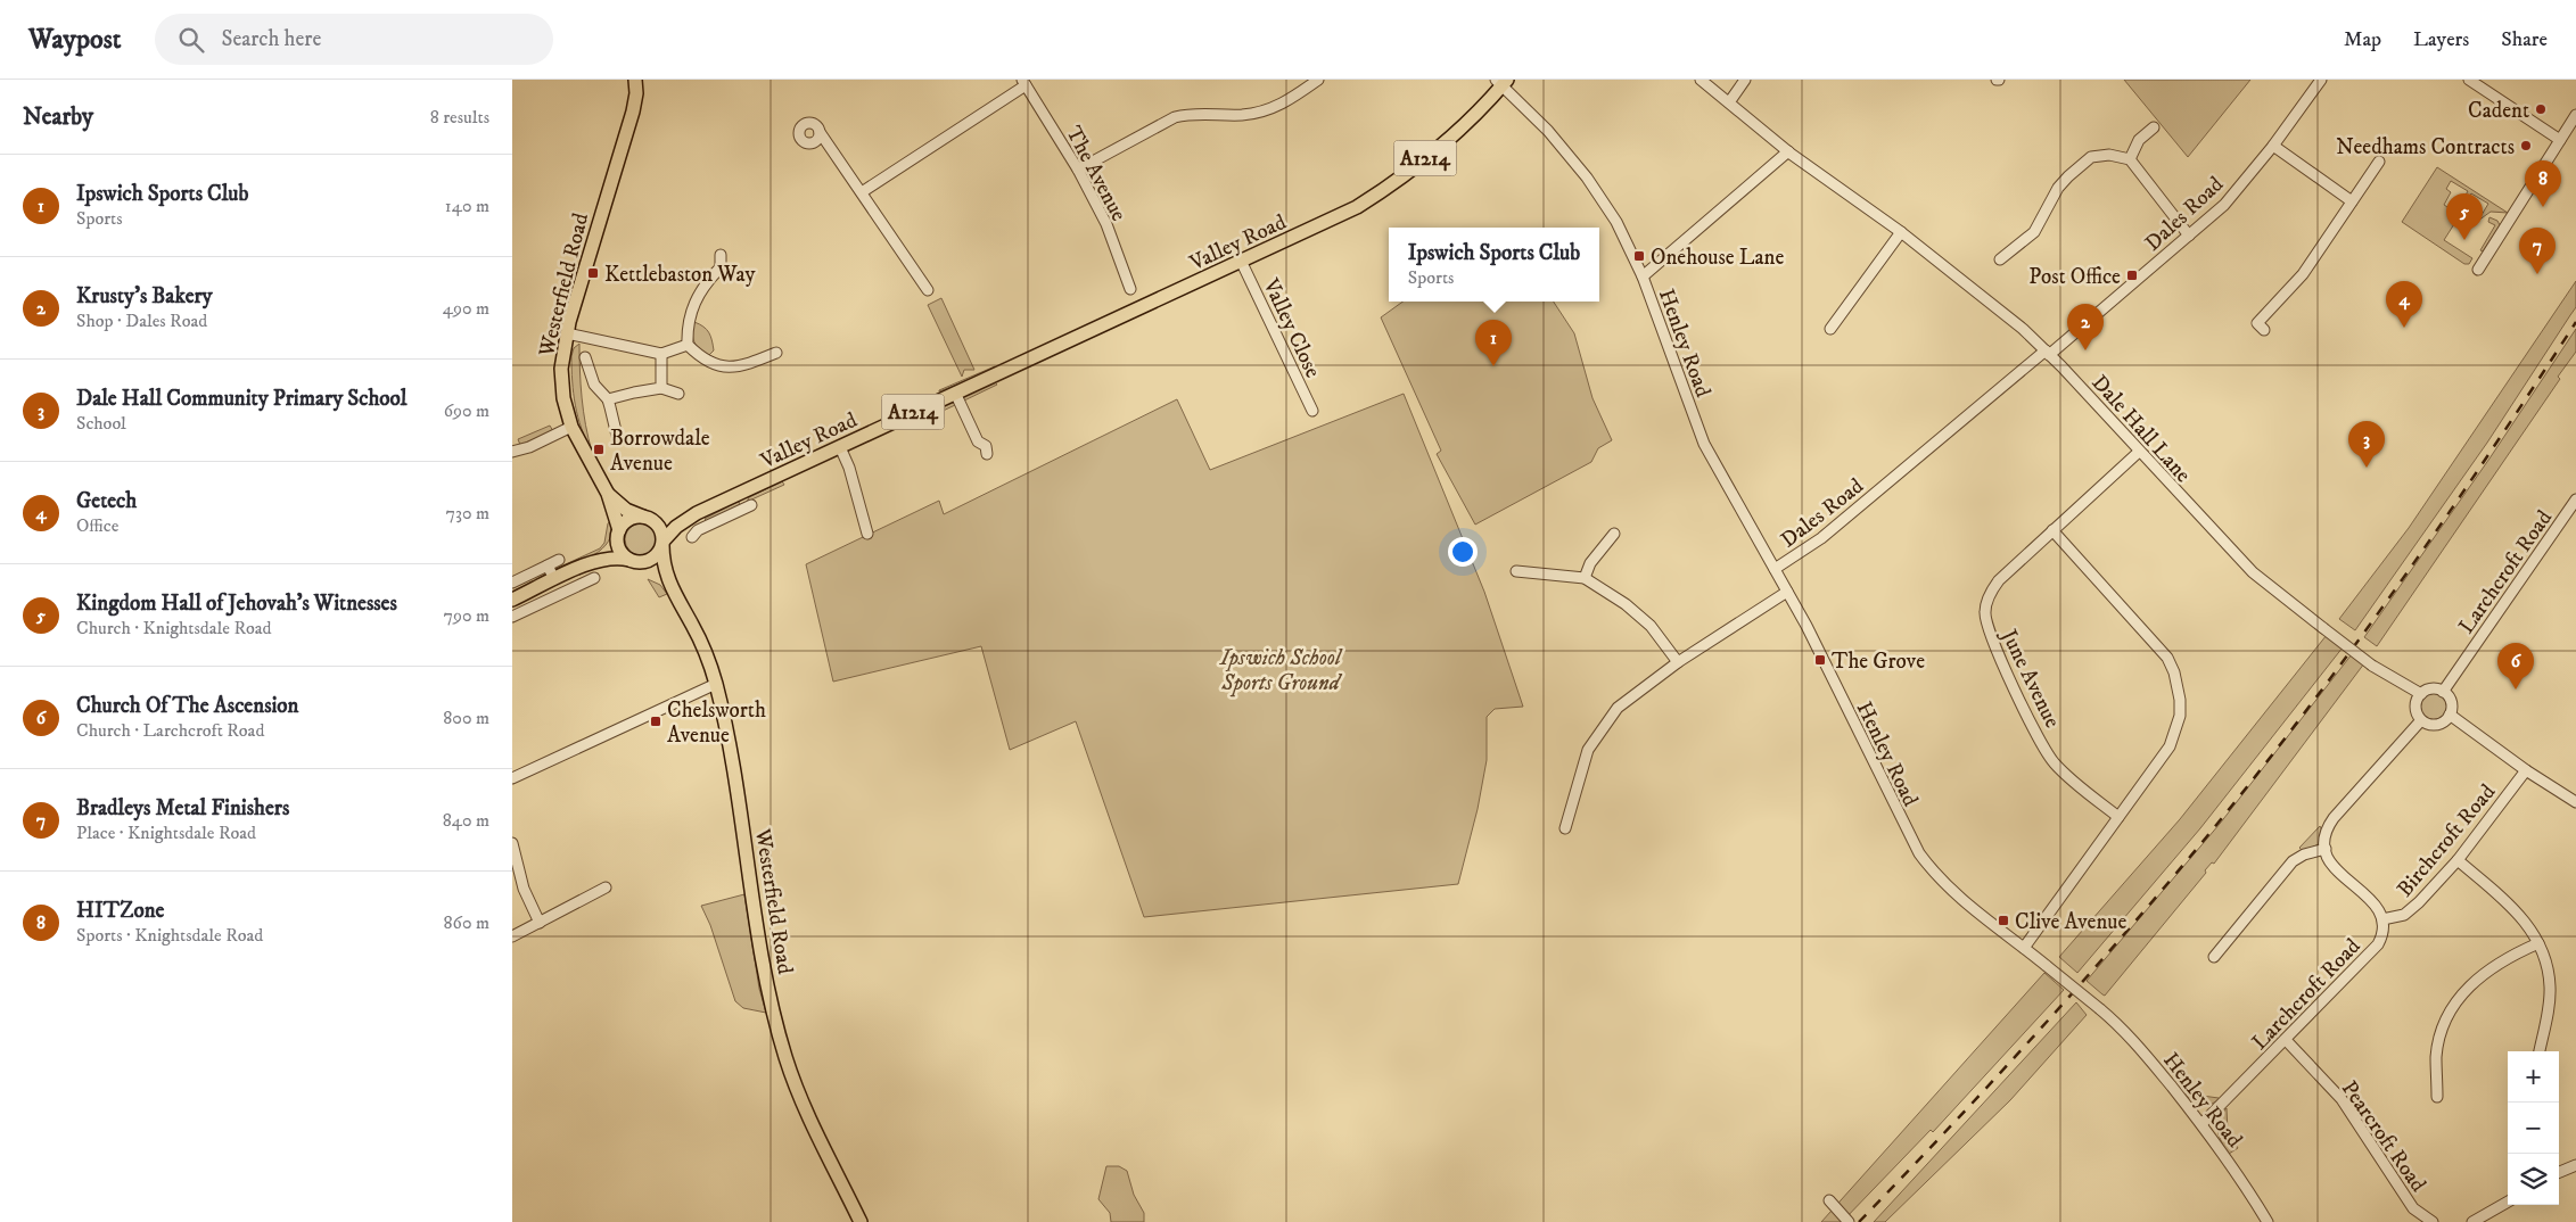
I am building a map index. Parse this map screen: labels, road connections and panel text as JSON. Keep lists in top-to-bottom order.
{
  "streets": {
    "main road": ["A1214", "Valley Road", "Westerfield Road"],
    "street": [
      "The Avenue",
      "Dales Road",
      "Valley Close",
      "Henley Road",
      "Dale Hall Lane",
      "Larchcroft Road",
      "June Avenue",
      "Birchcroft Road",
      "Pearcroft Road"
    ]
  },
  "crossings": [
    ["Dales Road", "Henley Road"],
    ["Dales Road", "Dale Hall Lane"],
    ["Valley Road", "Westerfield Road"],
    ["Valley Road", "Valley Close"],
    ["Valley Road", "Henley Road"],
    ["Henley Road", "Larchcroft Road"],
    ["Dale Hall Lane", "Larchcroft Road"],
    ["Dale Hall Lane", "June Avenue"],
    ["Larchcroft Road", "Birchcroft Road"],
    ["Larchcroft Road", "Pearcroft Road"]
  ],
  "parks": ["Ipswich School Sports Ground"],
  "places": {
    "other": ["Cadent", "Needhams Contracts"],
    "transit": [
      "Onehouse Lane",
      "Kettlebaston Way",
      "Post Office",
      "Borrowdale Avenue",
      "The Grove",
      "Chelsworth Avenue",
      "Clive Avenue"
    ]
  },
  "page": {
    "header": "Waypost",
    "search": "Search here",
    "nav": ["Map", "Layers", "Share"],
    "heading": ["Nearby", "8 results"],
    "list": [
      {
        "mark": "1",
        "name": "Ipswich Sports Club",
        "note": "Sports",
        "value": "140 m"
      },
      {
        "mark": "2",
        "name": "Krusty's Bakery",
        "note": "Shop · Dales Road",
        "value": "490 m"
      },
      {
        "mark": "3",
        "name": "Dale Hall Community Primary School",
        "note": "School",
        "value": "690 m"
      },
      {
        "mark": "4",
        "name": "Getech",
        "note": "Office",
        "value": "730 m"
      },
      {
        "mark": "5",
        "name": "Kingdom Hall of Jehovah's Witnesses",
        "note": "Church · Knightsdale Road",
        "value": "790 m"
      },
      {
        "mark": "6",
        "name": "Church Of The Ascension",
        "note": "Church · Larchcroft Road",
        "value": "800 m"
      },
      {
        "mark": "7",
        "name": "Bradleys Metal Finishers",
        "note": "Place · Knightsdale Road",
        "value": "840 m"
      },
      {
        "mark": "8",
        "name": "HITZone",
        "note": "Sports · Knightsdale Road",
        "value": "860 m"
      }
    ],
    "pins": [
      "8",
      "5",
      "7",
      "4",
      "2",
      "1",
      "3",
      "6"
    ],
    "popup": ["Ipswich Sports Club", "Sports"],
    "map_buttons": ["+", "−"]
  }
}
